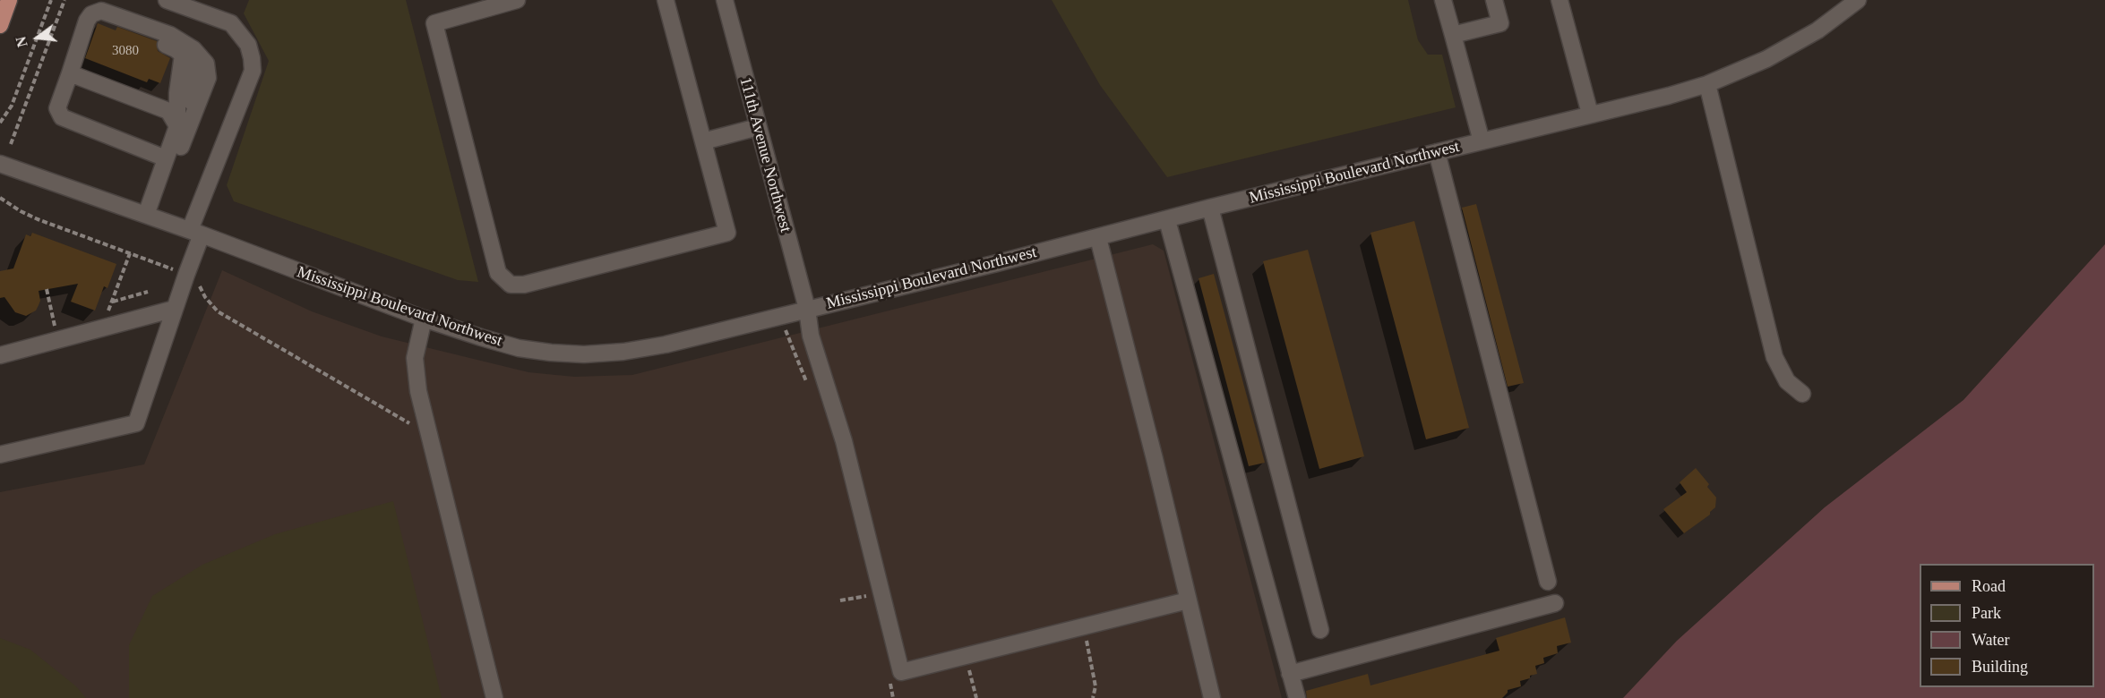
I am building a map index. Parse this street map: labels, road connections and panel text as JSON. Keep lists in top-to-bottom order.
{
  "streets": {
    "street": ["111th Avenue Northwest", "Mississippi Boulevard Northwest"]
  },
  "crossings": [
    ["111th Avenue Northwest", "Mississippi Boulevard Northwest"]
  ],
  "house_numbers": ["3080"],
  "legend": [
    "Road",
    "Park",
    "Water",
    "Building"
  ],
  "north": "left"
}
